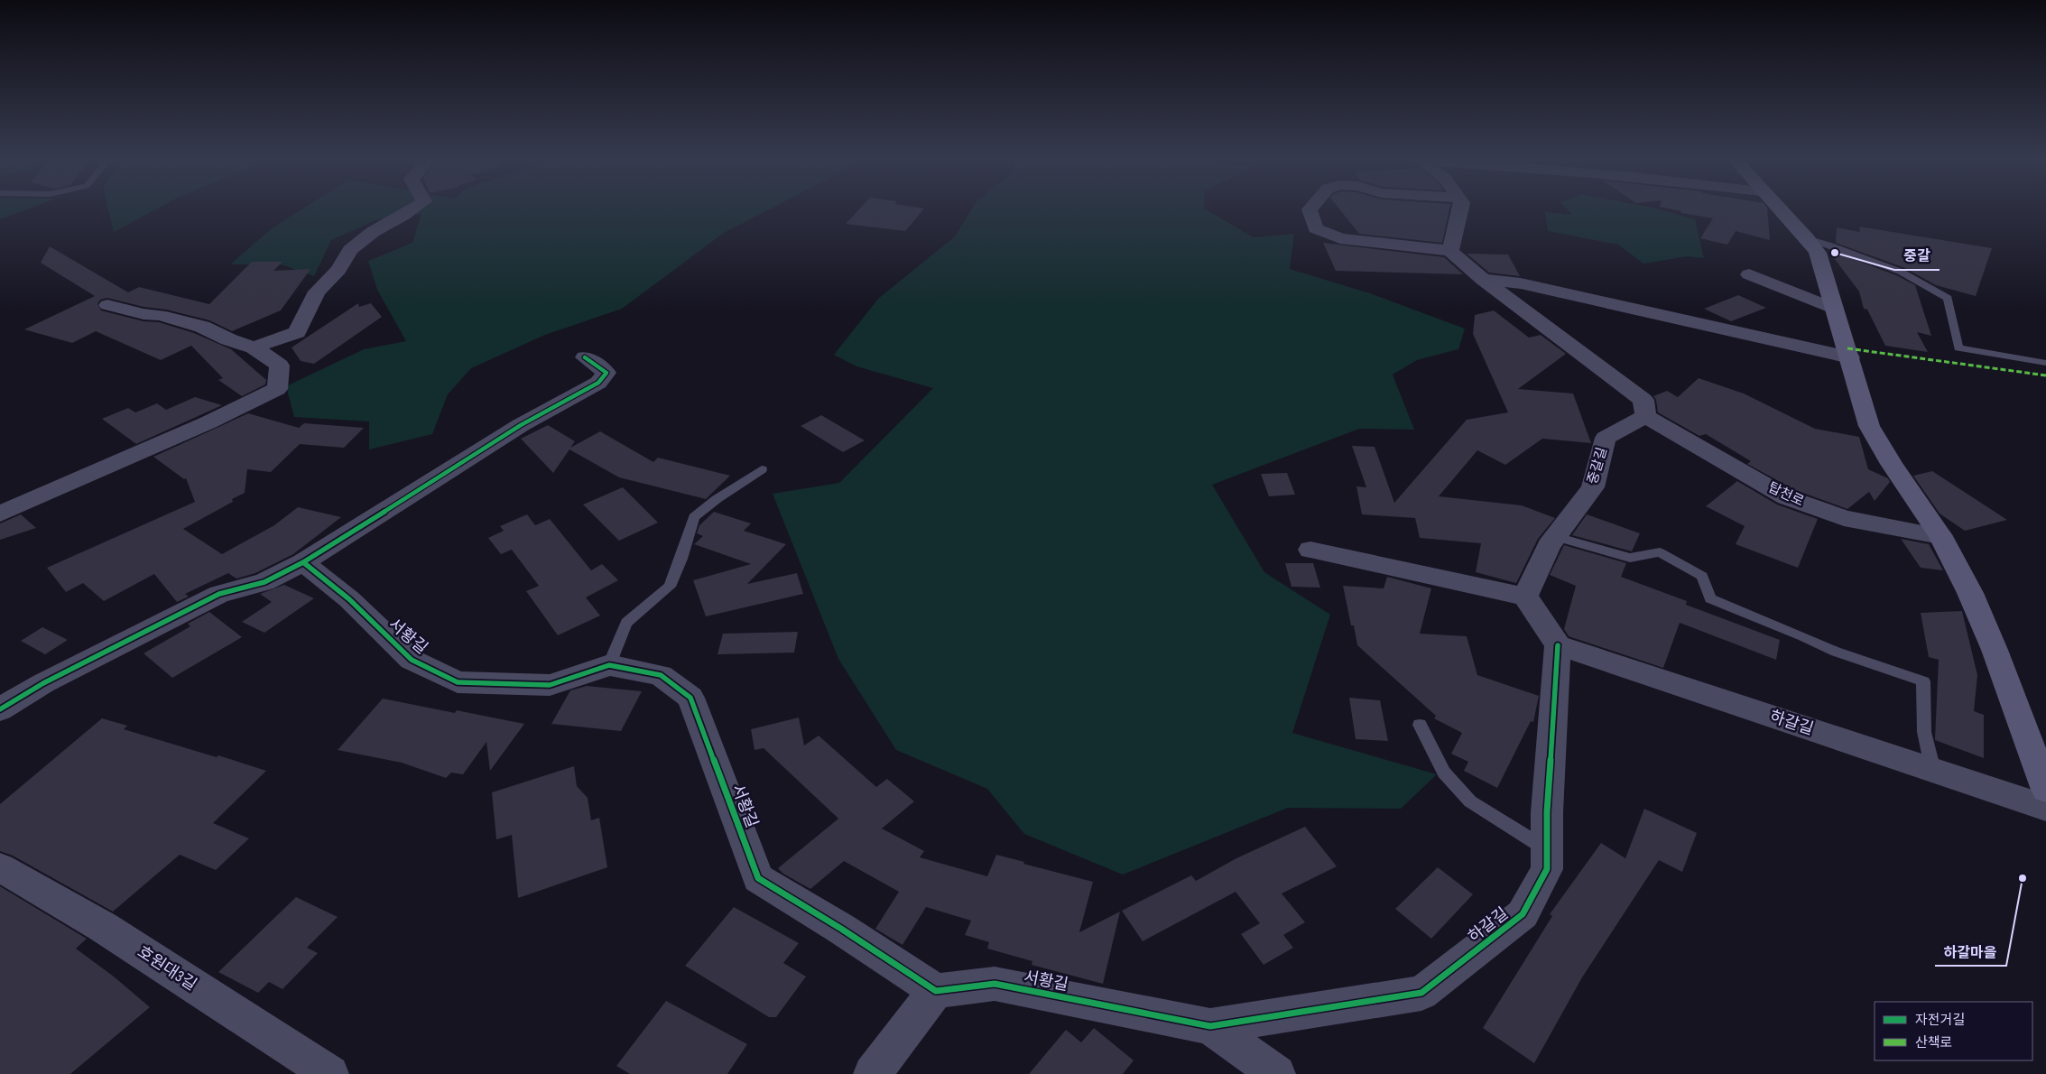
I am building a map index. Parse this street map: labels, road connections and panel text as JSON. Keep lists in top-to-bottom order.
{
  "streets": {
    "street": [
      "중갈길",
      "탑천로",
      "서황길",
      "하갈길",
      "호원대3길"
    ]
  },
  "crossings": [
    ["중갈길", "탑천로"],
    ["서황길", "하갈길"]
  ],
  "places": ["중갈", "하갈마을"],
  "legend": ["자전거길", "산책로"]
}
